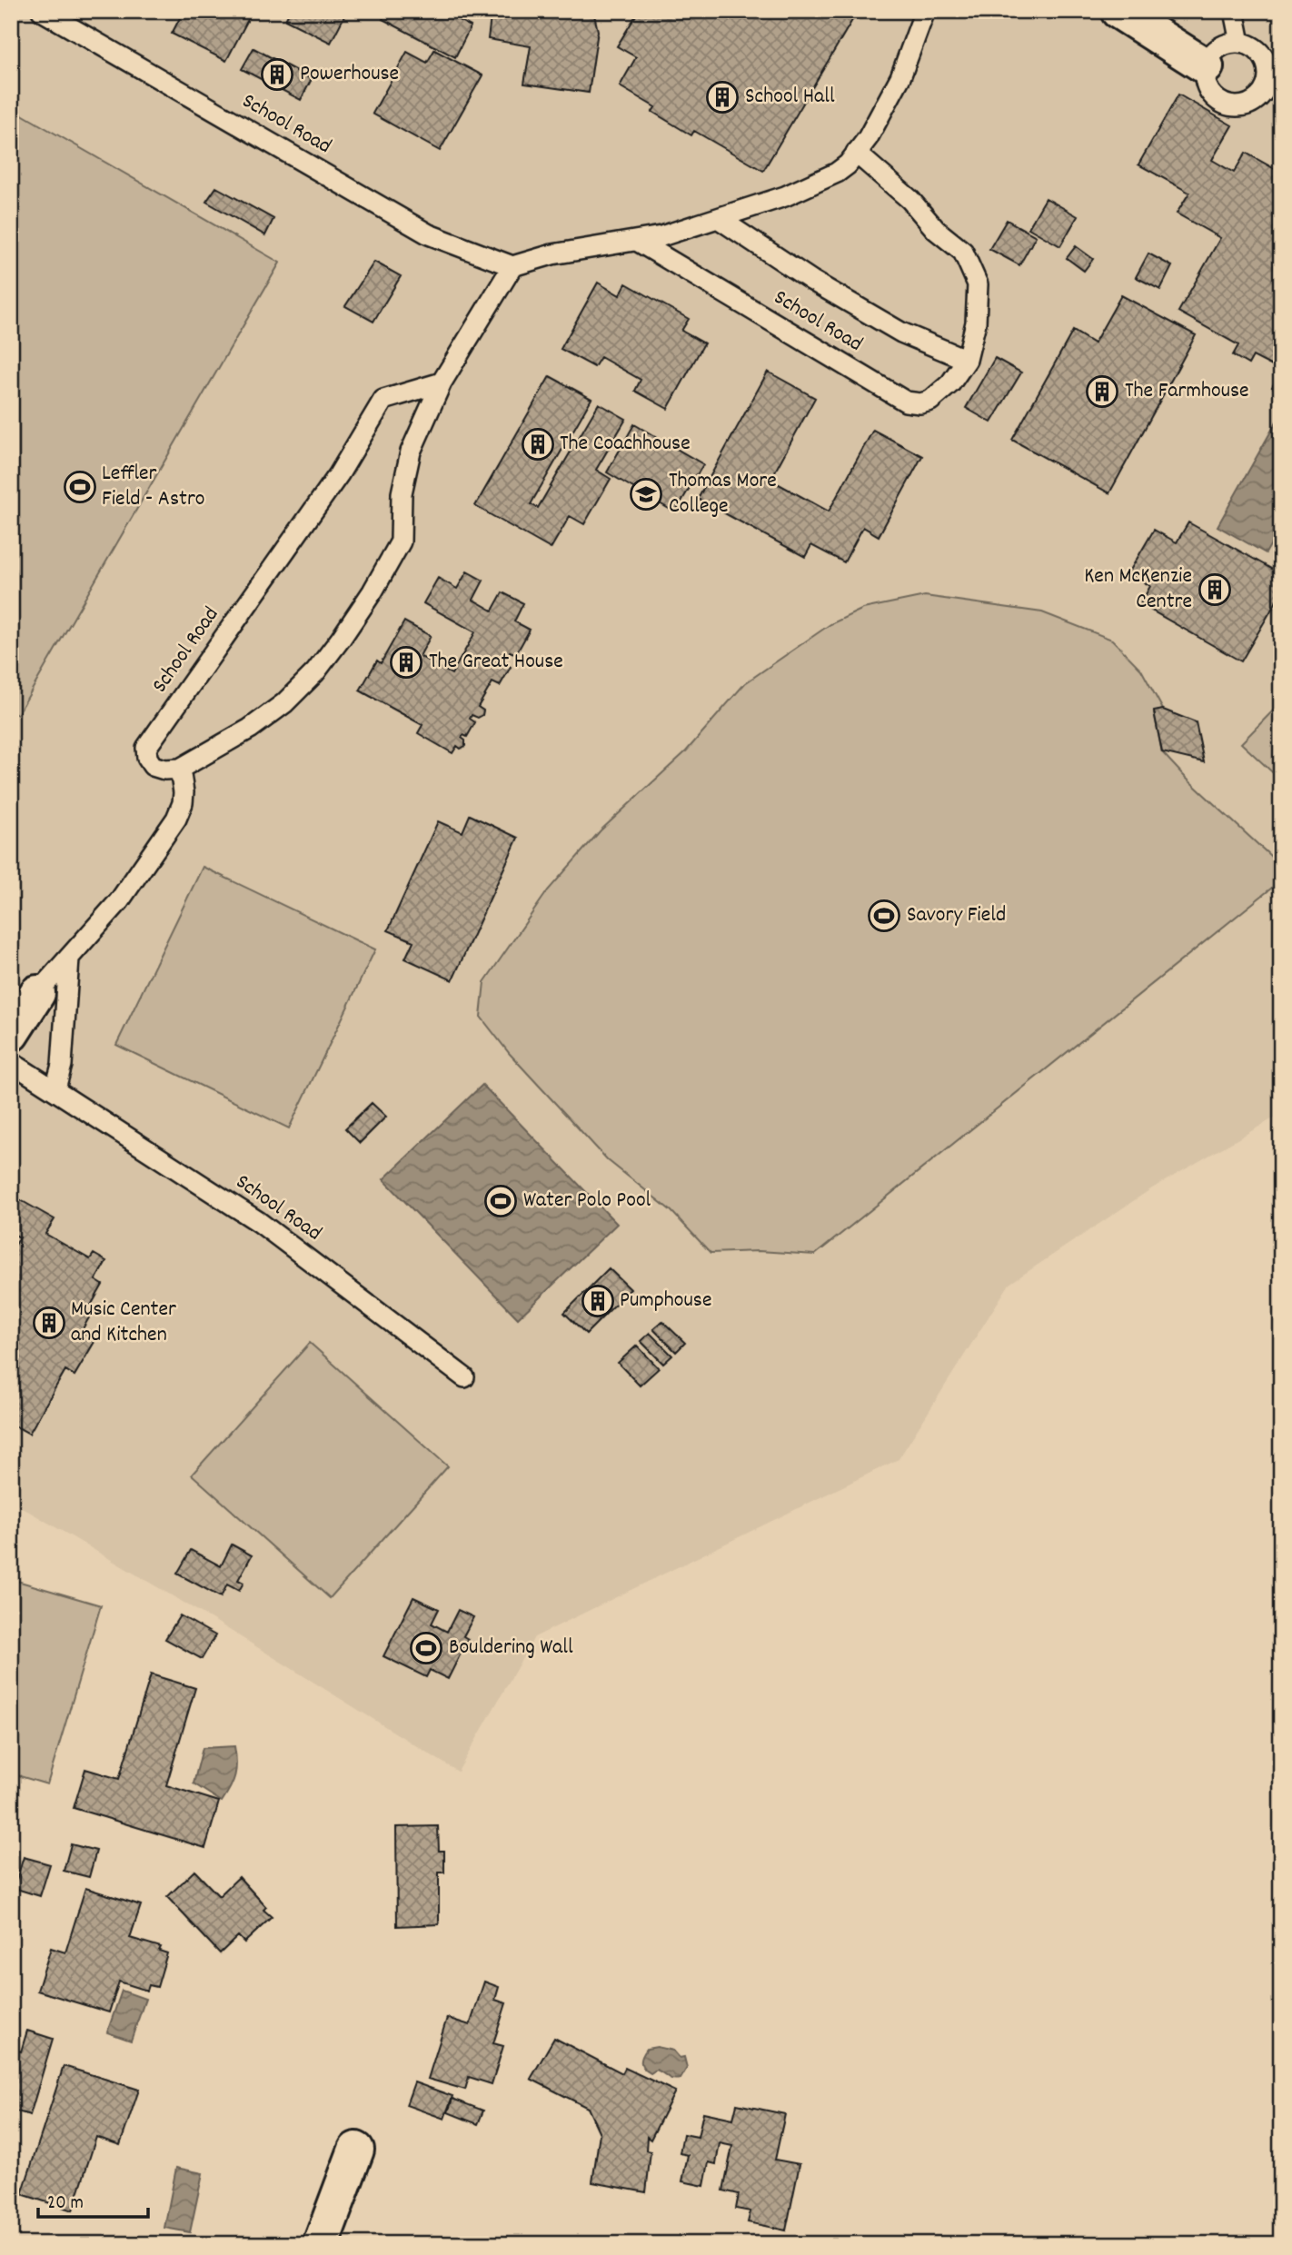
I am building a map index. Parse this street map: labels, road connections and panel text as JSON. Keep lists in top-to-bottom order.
{
  "streets": {
    "lane": ["School Road"]
  },
  "places": {
    "building": [
      "Powerhouse",
      "School Hall",
      "The Farmhouse",
      "The Coachhouse",
      "Ken McKenzie Centre",
      "The Great House",
      "Pumphouse",
      "Music Center and Kitchen"
    ],
    "sports": [
      "Leffler Field - Astro",
      "Savory Field",
      "Water Polo Pool",
      "Bouldering Wall"
    ],
    "school or university": ["Thomas More College"]
  },
  "scale_bar": "20 m"
}
